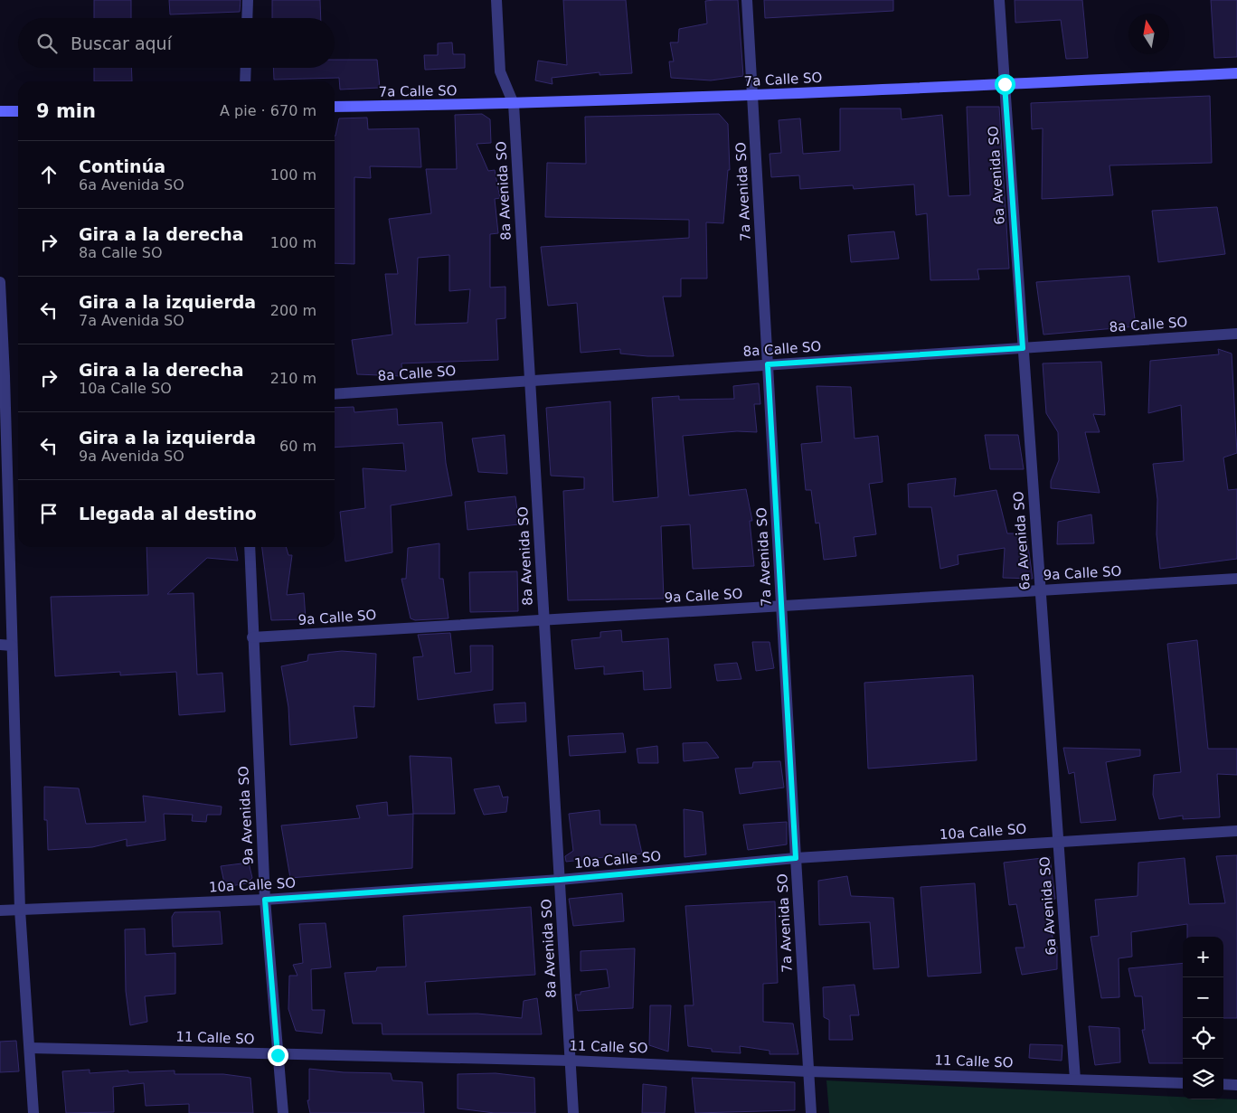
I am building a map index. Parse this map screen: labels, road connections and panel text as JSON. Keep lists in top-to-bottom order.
{
  "streets": {
    "main road": ["7a Calle SO"],
    "street": [
      "6a Avenida SO",
      "8a Avenida SO",
      "7a Avenida SO",
      "8a Calle SO",
      "9a Calle SO",
      "9a Avenida SO",
      "10a Calle SO",
      "11 Calle SO"
    ]
  },
  "crossings": [
    ["7a Calle SO", "6a Avenida SO"],
    ["7a Calle SO", "8a Avenida SO"],
    ["7a Calle SO", "7a Avenida SO"],
    ["6a Avenida SO", "8a Calle SO"],
    ["6a Avenida SO", "9a Calle SO"],
    ["6a Avenida SO", "10a Calle SO"],
    ["6a Avenida SO", "11 Calle SO"],
    ["8a Avenida SO", "8a Calle SO"],
    ["8a Avenida SO", "9a Calle SO"],
    ["8a Avenida SO", "10a Calle SO"],
    ["8a Avenida SO", "11 Calle SO"],
    ["7a Avenida SO", "8a Calle SO"],
    ["7a Avenida SO", "9a Calle SO"],
    ["7a Avenida SO", "10a Calle SO"],
    ["7a Avenida SO", "11 Calle SO"],
    ["9a Calle SO", "9a Avenida SO"],
    ["9a Avenida SO", "10a Calle SO"],
    ["9a Avenida SO", "11 Calle SO"]
  ],
  "north": "top",
  "page": {
    "search": "Buscar aquí",
    "heading": ["9 min", "A pie · 670 m"],
    "list": [
      ["Continúa", "6a Avenida SO", "100 m"],
      ["Gira a la derecha", "8a Calle SO", "100 m"],
      ["Gira a la izquierda", "7a Avenida SO", "200 m"],
      ["Gira a la derecha", "10a Calle SO", "210 m"],
      ["Gira a la izquierda", "9a Avenida SO", "60 m"],
      "Llegada al destino"
    ],
    "map_buttons": ["+", "−"]
  }
}
